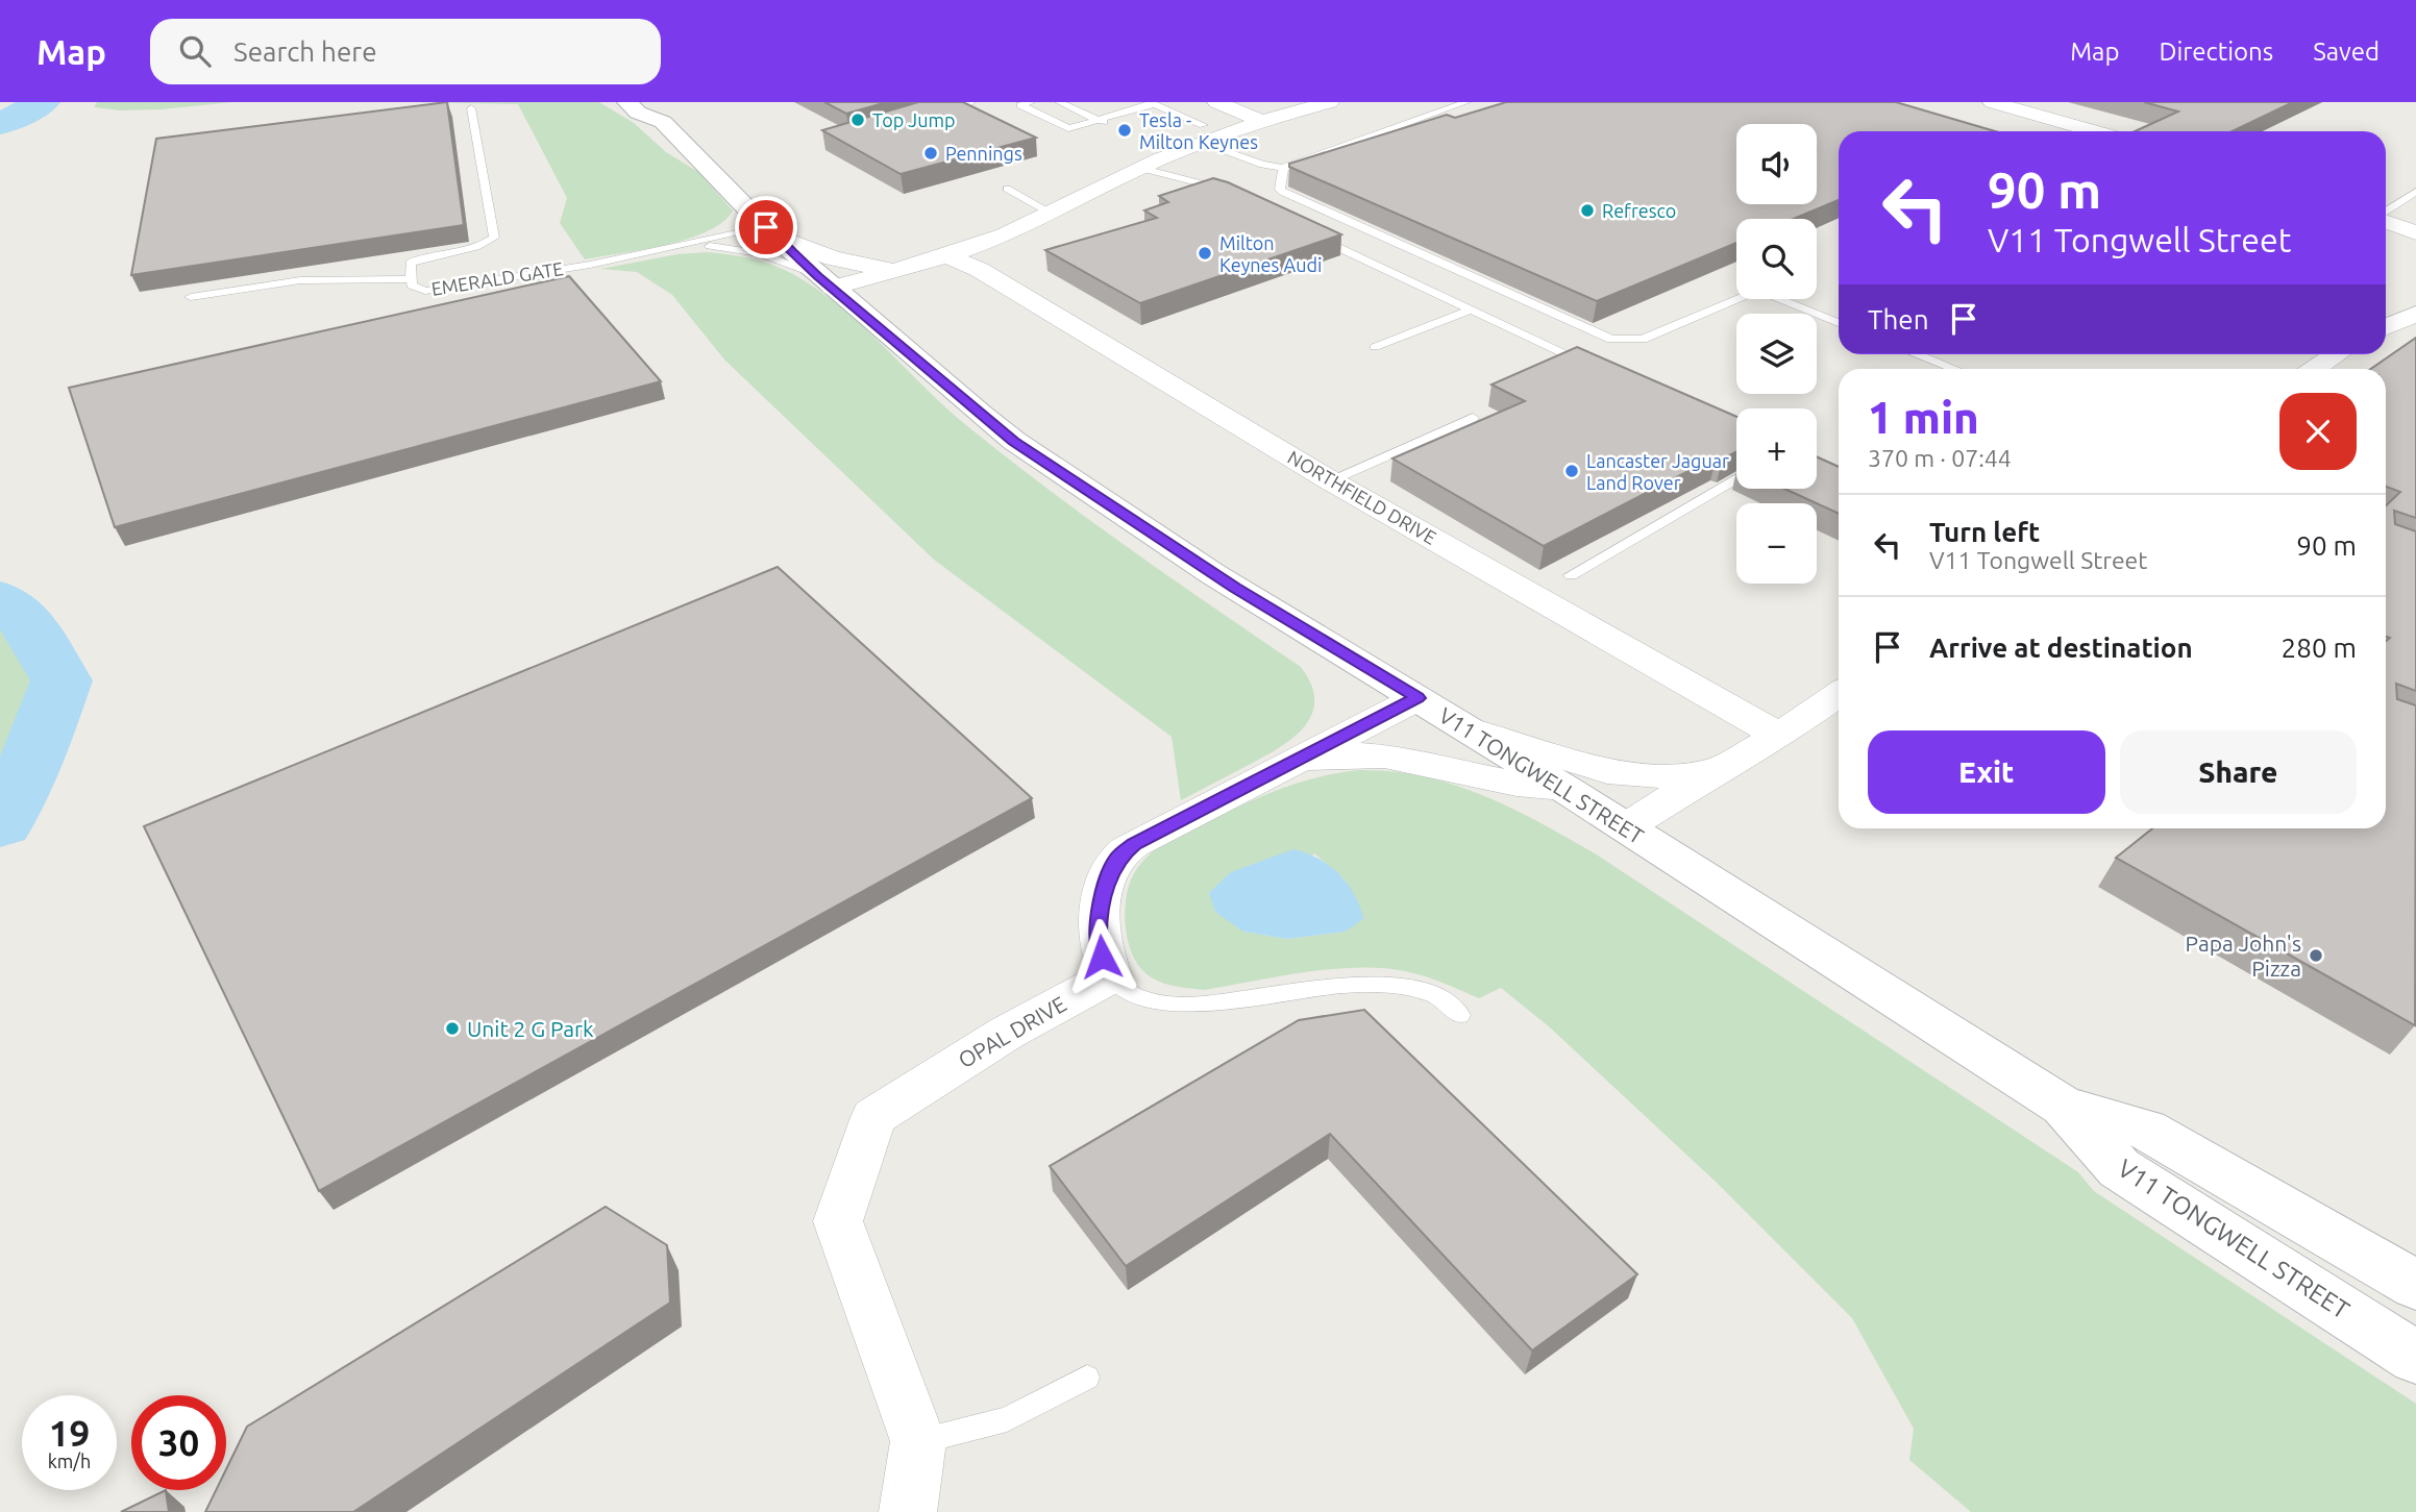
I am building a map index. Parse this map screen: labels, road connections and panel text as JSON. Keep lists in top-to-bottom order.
{
  "streets": {
    "street": ["NORTHFIELD DRIVE", "V11 TONGWELL STREET", "OPAL DRIVE"],
    "lane": ["EMERALD GATE"]
  },
  "crossings": [
    ["EMERALD GATE", "V11 TONGWELL STREET"]
  ],
  "places": [
    "Top Jump",
    "Tesla - Milton Keynes",
    "Pennings",
    "Refresco",
    "Milton Keynes Audi",
    "Lancaster Jaguar Land Rover",
    "Papa John's Pizza",
    "Unit 2 G Park"
  ],
  "page": {
    "header": "Map",
    "search": "Search here",
    "nav": ["Map", "Directions", "Saved"],
    "map_buttons": ["+", "−"],
    "turn": ["90 m", "V11 Tongwell Street"],
    "then": "Then",
    "heading": ["1 min", "370 m · 07:44"],
    "list": [
      {
        "name": "Turn left",
        "note": "V11 Tongwell Street",
        "value": "90 m"
      },
      {
        "name": "Arrive at destination",
        "value": "280 m"
      }
    ],
    "buttons": ["Exit", "Share"],
    "speed": "19 km/h",
    "limit": "30"
  }
}
